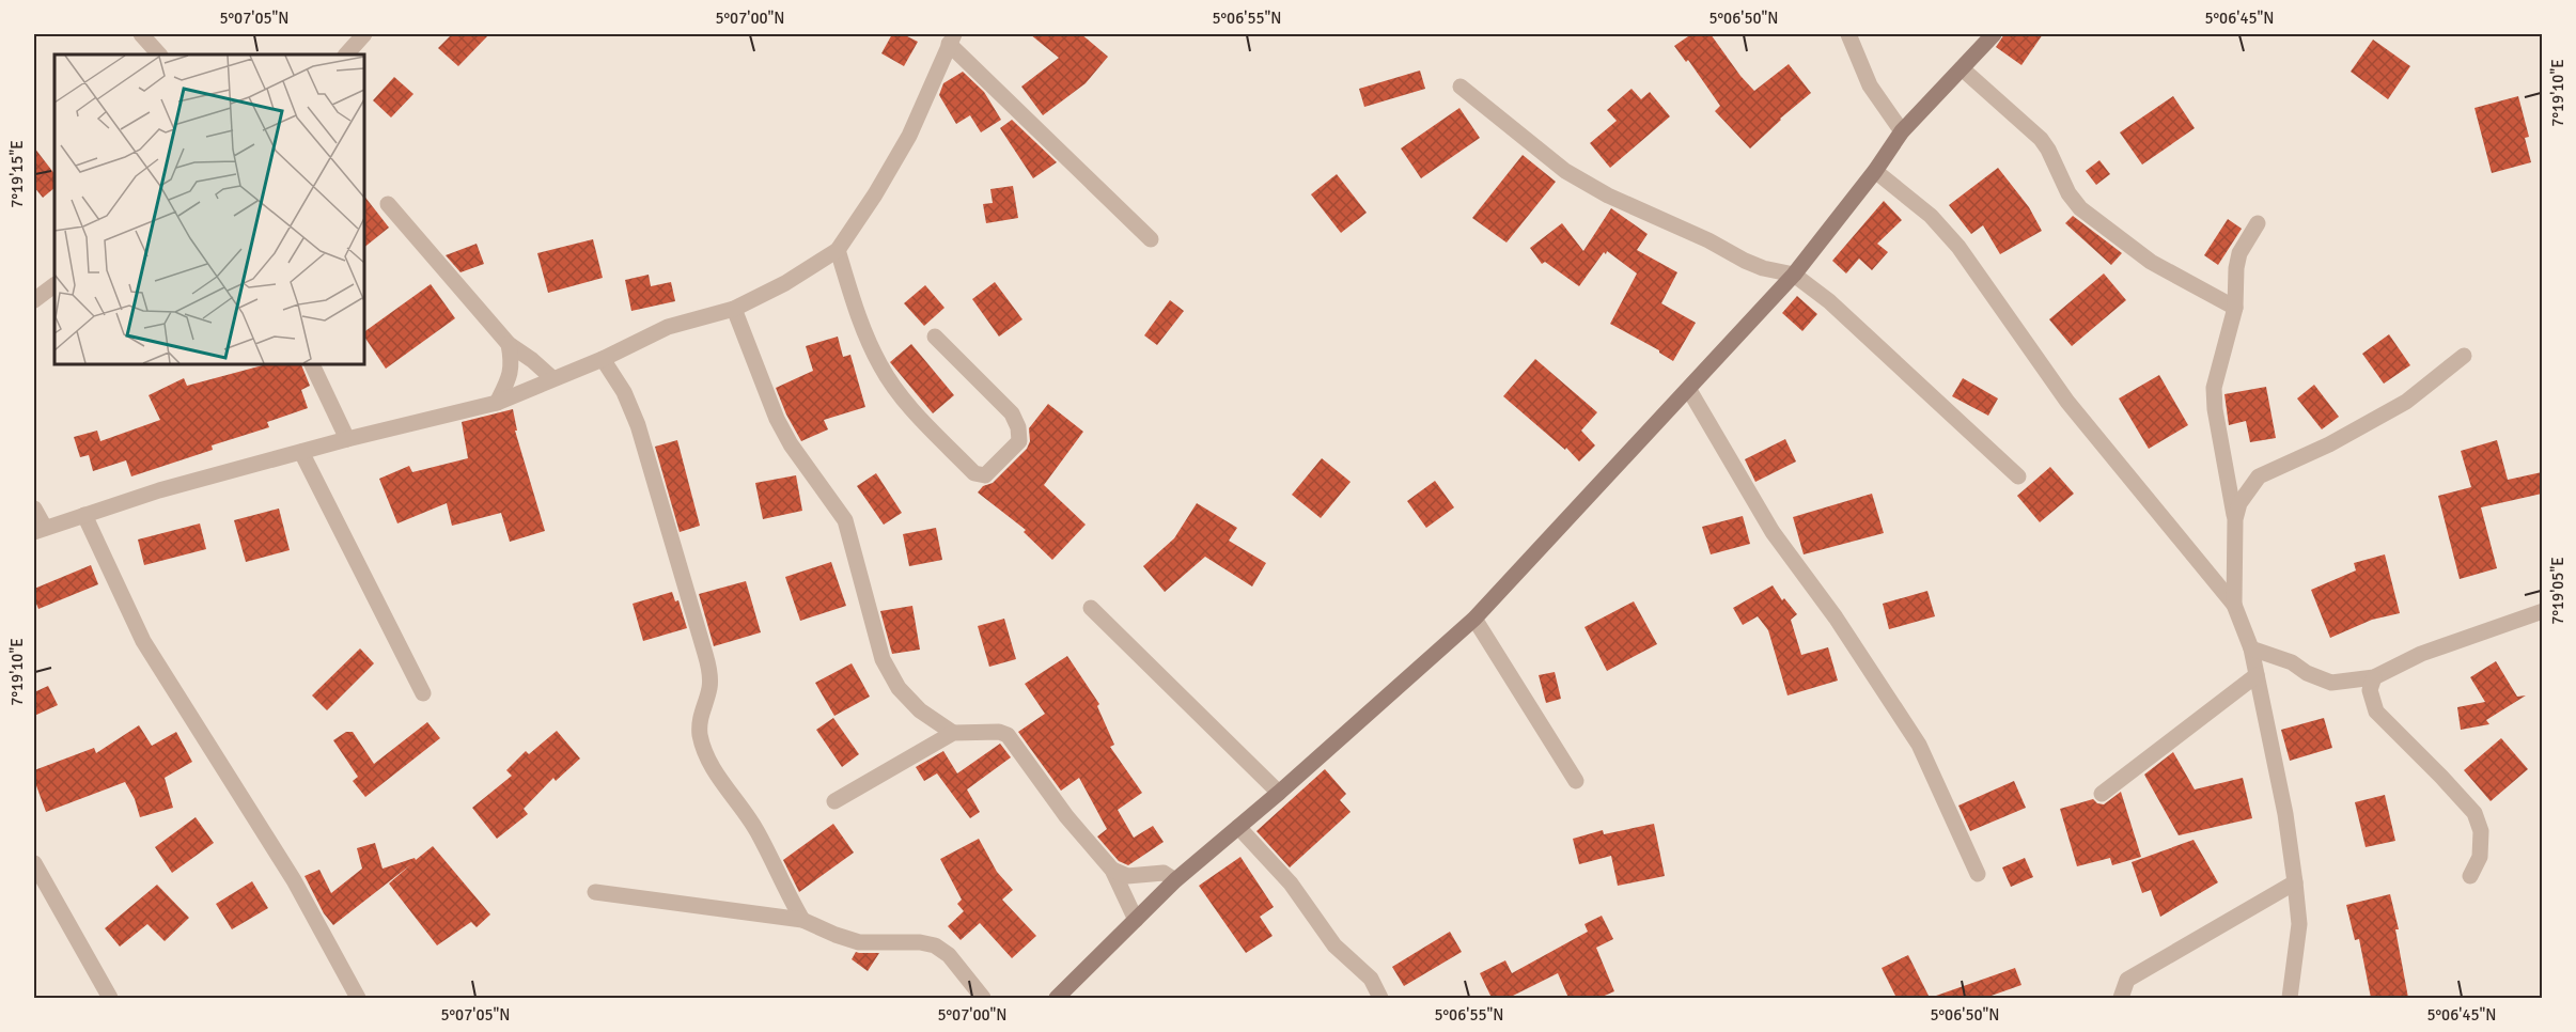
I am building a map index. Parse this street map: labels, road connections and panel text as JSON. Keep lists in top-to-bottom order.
{
  "coordinates": [
    "5°07'05\"N",
    "5°07'00\"N",
    "5°06'55\"N",
    "5°06'50\"N",
    "5°06'45\"N",
    "7°19'10\"E",
    "7°19'15\"E",
    "7°19'05\"E"
  ]
}
